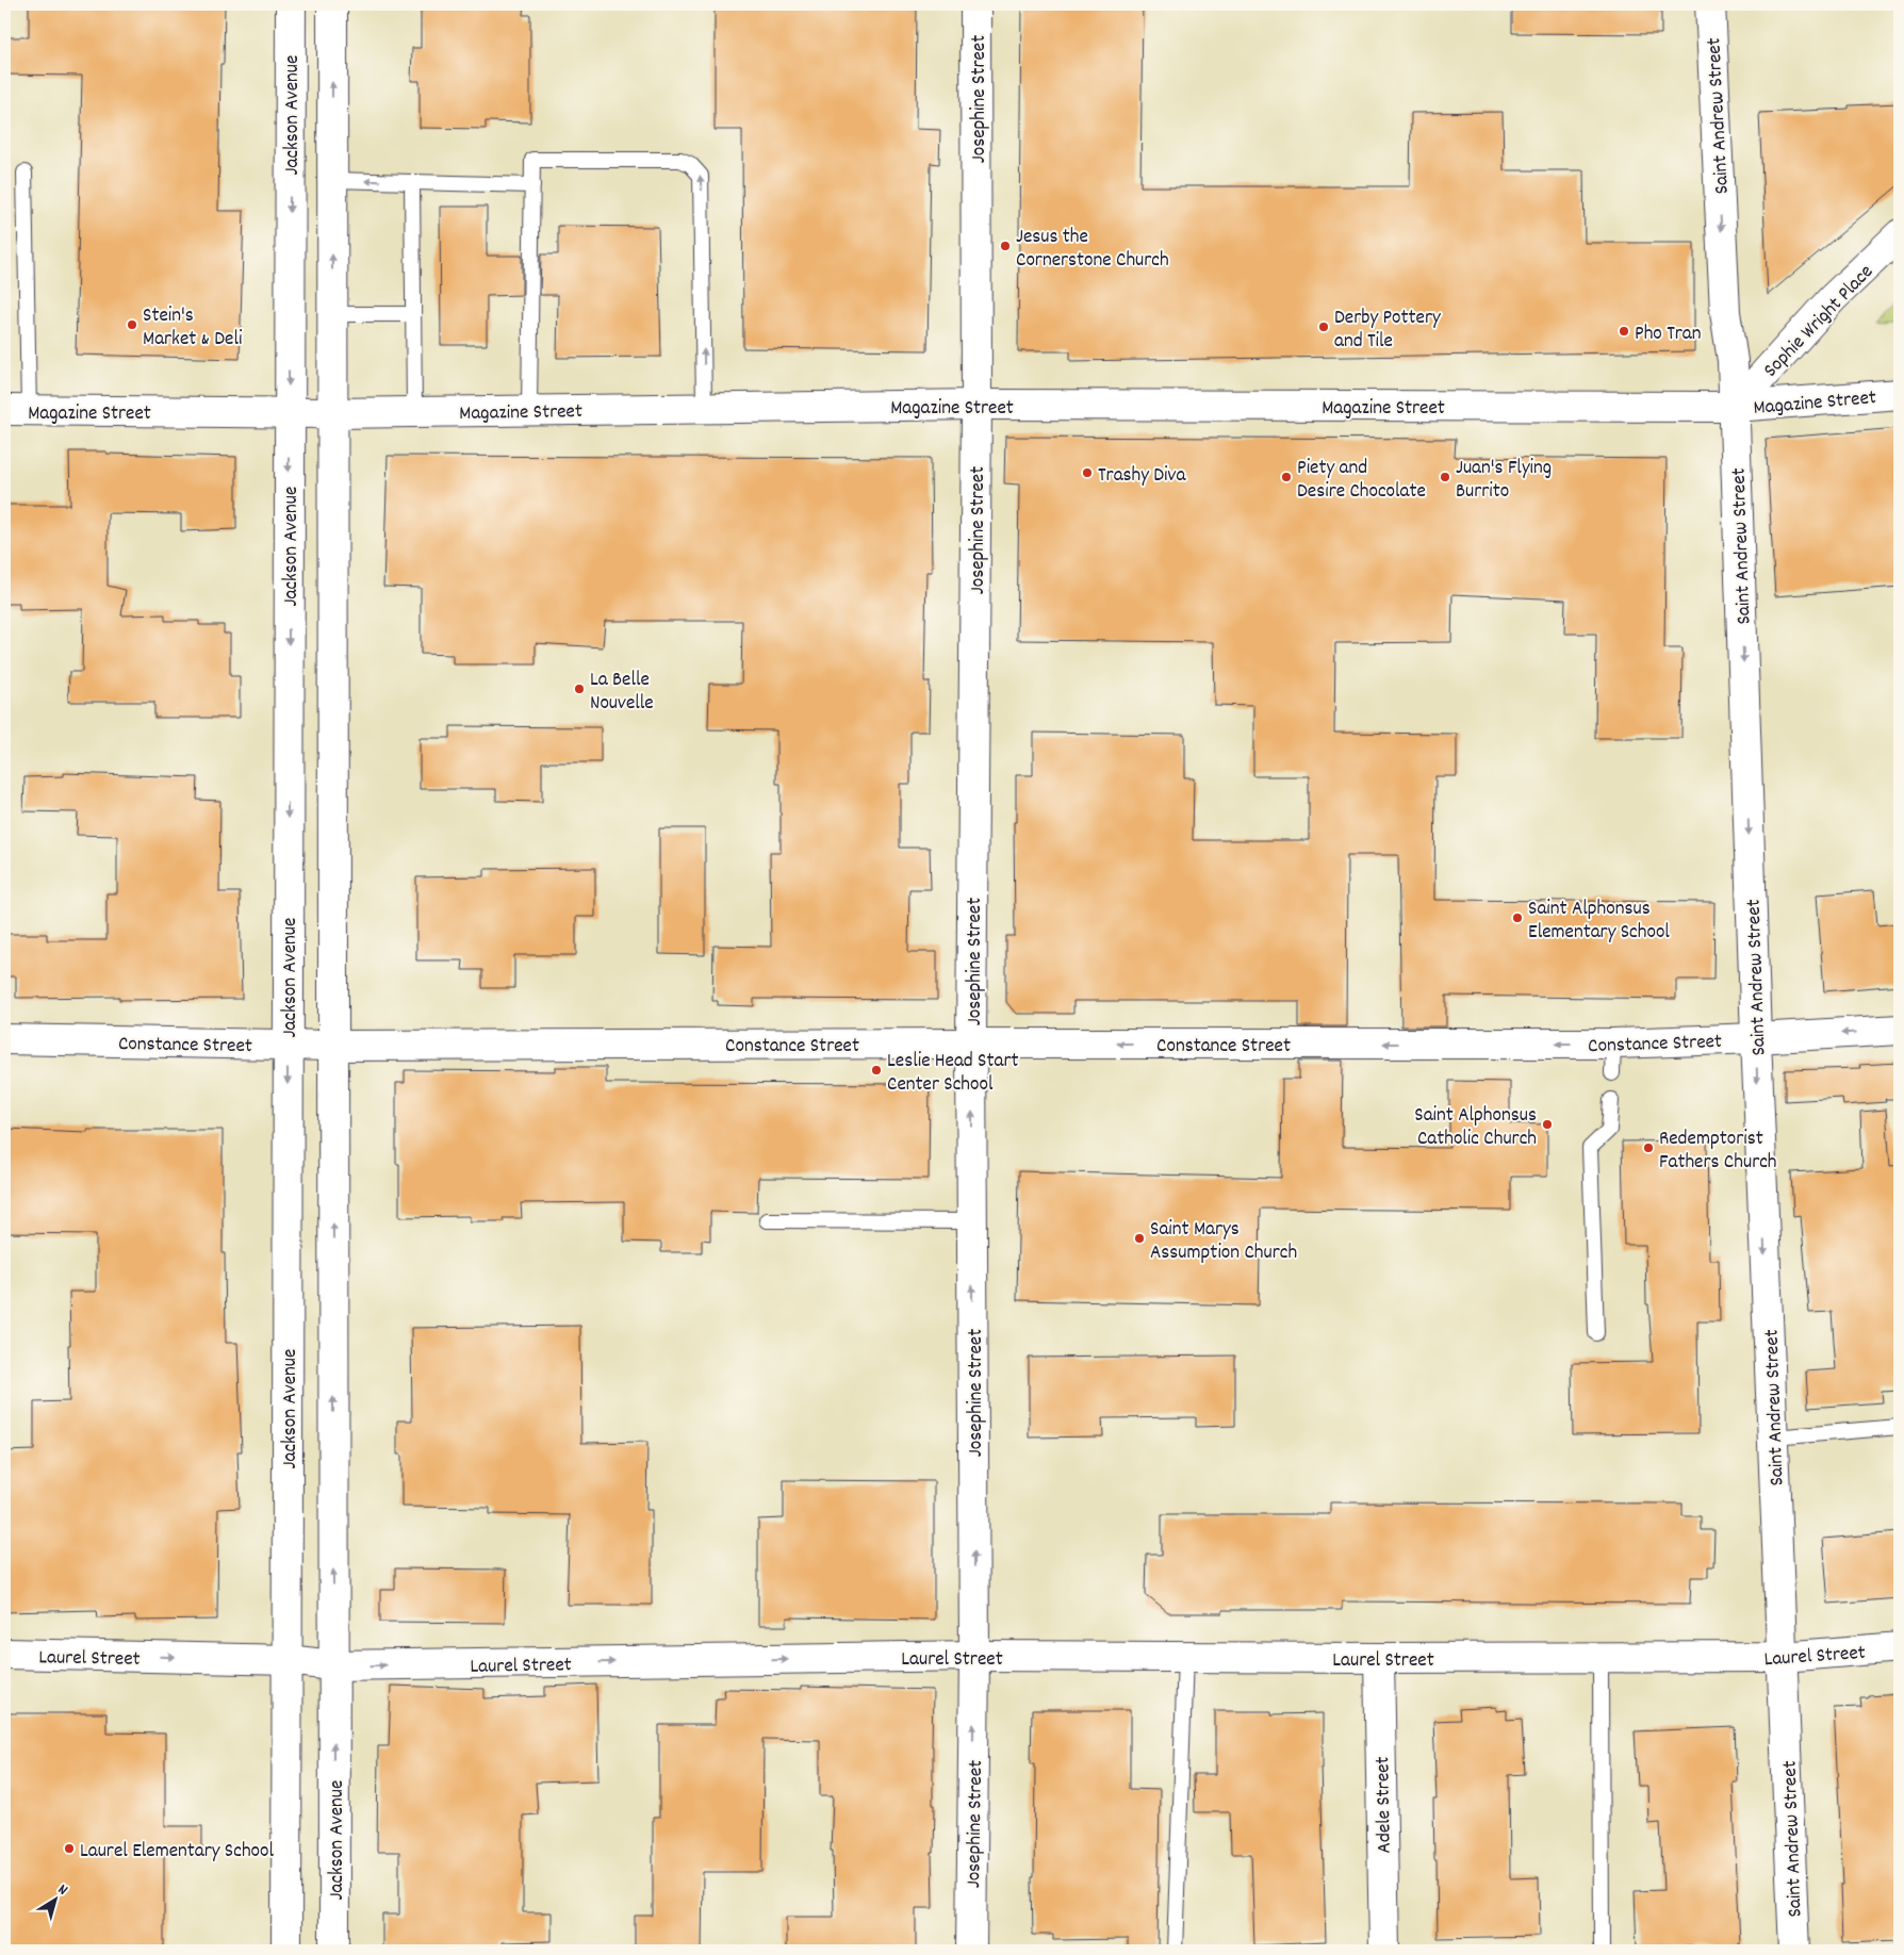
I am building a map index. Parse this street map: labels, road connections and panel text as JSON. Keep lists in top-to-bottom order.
{
  "streets": {
    "street": [
      "Josephine Street",
      "Jackson Avenue",
      "Saint Andrew Street",
      "Sophie Wright Place",
      "Magazine Street",
      "Constance Street",
      "Laurel Street",
      "Adele Street"
    ]
  },
  "crossings": [
    ["Josephine Street", "Magazine Street"],
    ["Josephine Street", "Constance Street"],
    ["Josephine Street", "Laurel Street"],
    ["Jackson Avenue", "Magazine Street"],
    ["Jackson Avenue", "Constance Street"],
    ["Jackson Avenue", "Laurel Street"],
    ["Saint Andrew Street", "Sophie Wright Place"],
    ["Saint Andrew Street", "Magazine Street"],
    ["Saint Andrew Street", "Constance Street"],
    ["Saint Andrew Street", "Laurel Street"],
    ["Sophie Wright Place", "Magazine Street"],
    ["Laurel Street", "Adele Street"]
  ],
  "one_way": [
    "Josephine Street",
    "Saint Andrew Street",
    "Constance Street",
    "Laurel Street"
  ],
  "places": [
    "Jesus the Cornerstone Church",
    "Stein's Market & Deli",
    "Derby Pottery and Tile",
    "Pho Tran",
    "Trashy Diva",
    "Piety and Desire Chocolate",
    "Juan's Flying Burrito",
    "La Belle Nouvelle",
    "Saint Alphonsus Elementary School",
    "Leslie Head Start Center School",
    "Saint Alphonsus Catholic Church",
    "Redemptorist Fathers Church",
    "Saint Marys Assumption Church",
    "Laurel Elementary School"
  ],
  "north": "top right"
}
